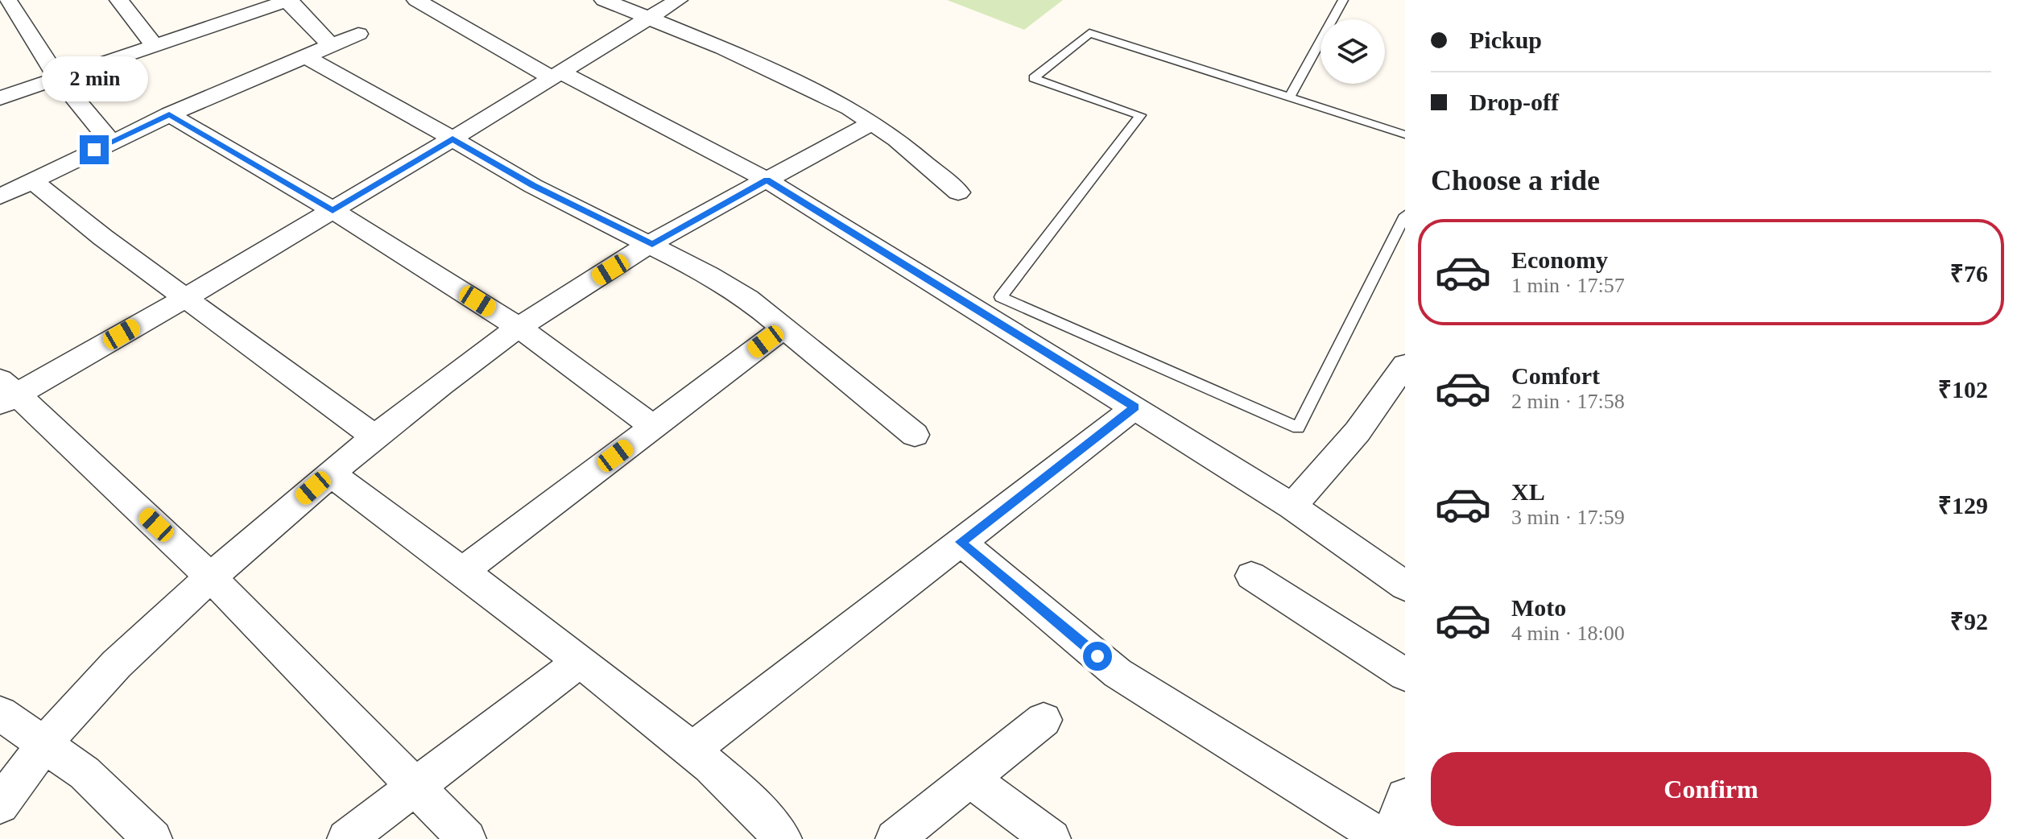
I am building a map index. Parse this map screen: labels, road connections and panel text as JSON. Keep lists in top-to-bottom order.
{
  "page": {
    "banner": ["Pickup", "Drop-off"],
    "bubble": "2 min",
    "heading": "Choose a ride",
    "list": [
      {
        "name": "Economy",
        "note": "1 min · 17:57",
        "value": "₹76"
      },
      {
        "name": "Comfort",
        "note": "2 min · 17:58",
        "value": "₹102"
      },
      {
        "name": "XL",
        "note": "3 min · 17:59",
        "value": "₹129"
      },
      {
        "name": "Moto",
        "note": "4 min · 18:00",
        "value": "₹92"
      }
    ],
    "buttons": "Confirm"
  }
}
